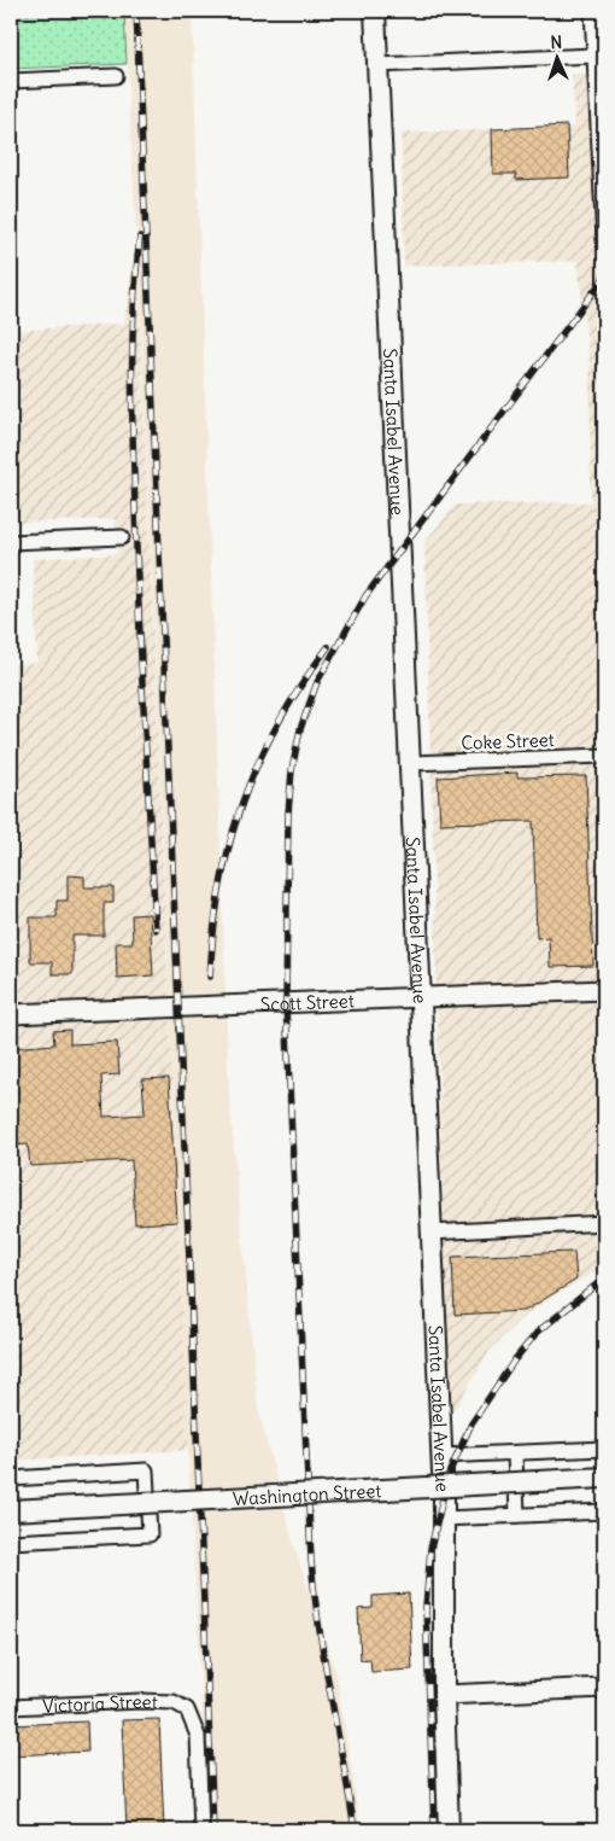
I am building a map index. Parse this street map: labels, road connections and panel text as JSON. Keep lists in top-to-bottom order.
{
  "streets": {
    "main road": ["Santa Isabel Avenue", "Washington Street"],
    "street": ["Coke Street", "Scott Street", "Victoria Street"]
  },
  "crossings": [
    ["Santa Isabel Avenue", "Coke Street"],
    ["Santa Isabel Avenue", "Scott Street"]
  ],
  "north": "top"
}
